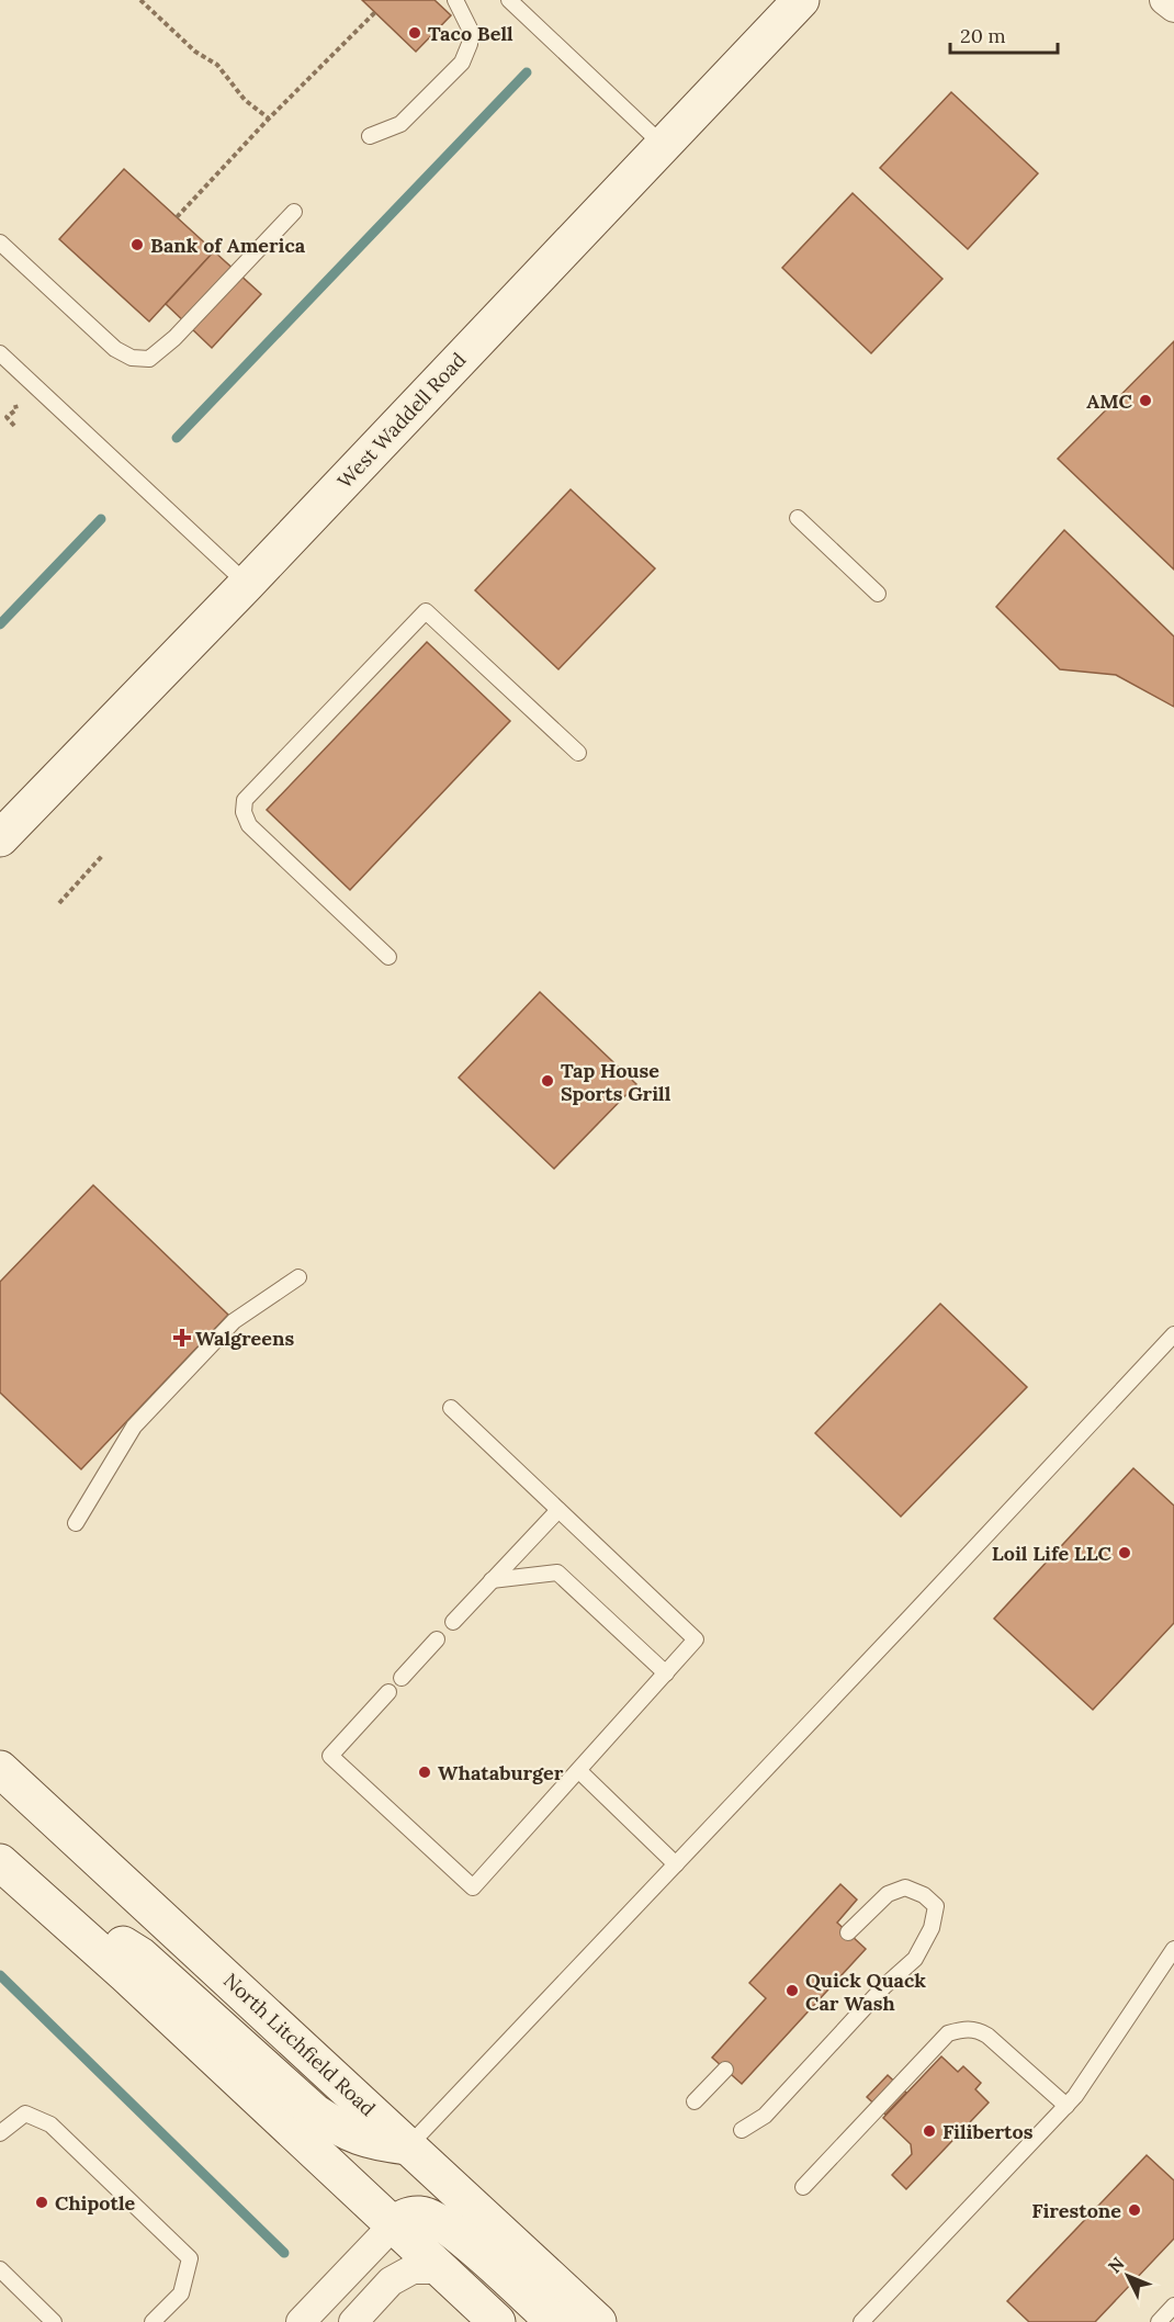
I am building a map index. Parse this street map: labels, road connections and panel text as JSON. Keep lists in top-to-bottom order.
{
  "streets": {
    "main road": ["West Waddell Road", "North Litchfield Road"]
  },
  "places": {
    "other": [
      "Taco Bell",
      "Bank of America",
      "AMC",
      "Tap House Sports Grill",
      "Loil Life LLC",
      "Whataburger",
      "Quick Quack Car Wash",
      "Filibertos",
      "Chipotle",
      "Firestone"
    ],
    "health": ["Walgreens"]
  },
  "scale_bar": "20 m",
  "north": "top left"
}
